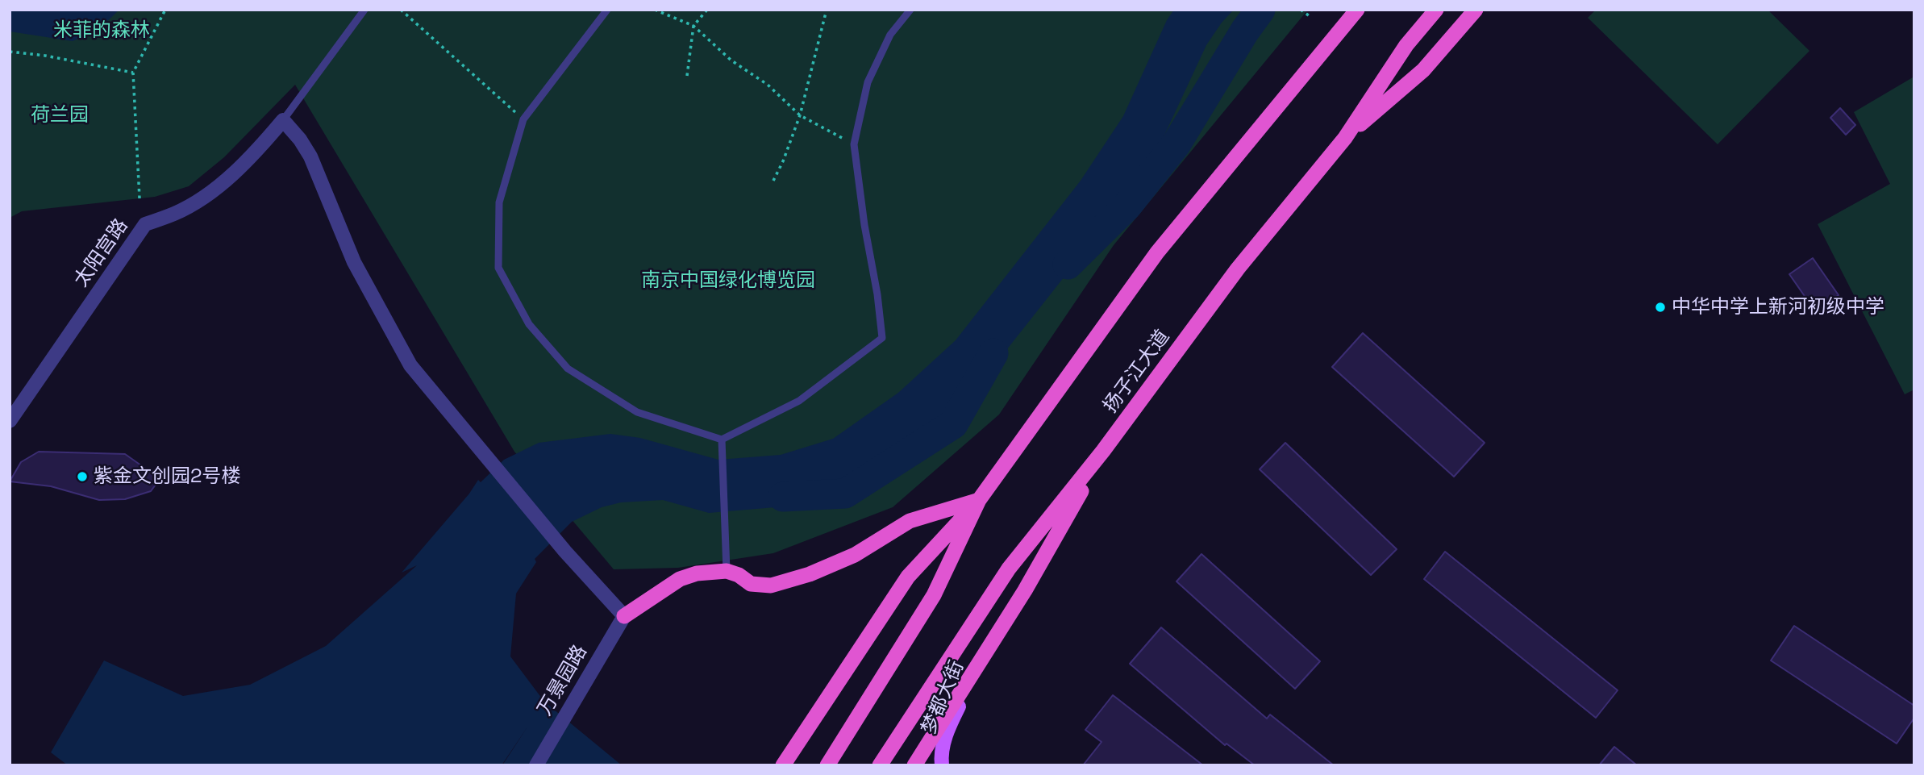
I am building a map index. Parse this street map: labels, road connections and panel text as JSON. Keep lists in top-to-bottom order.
{
  "streets": {
    "highway": ["扬子江大道"],
    "main road": ["梦都大街"],
    "street": ["太阳宫路", "万景园路"]
  },
  "parks": ["米菲的森林", "荷兰园", "南京中国绿化博览园"],
  "places": ["中华中学上新河初级中学", "紫金文创园2号楼"]
}
